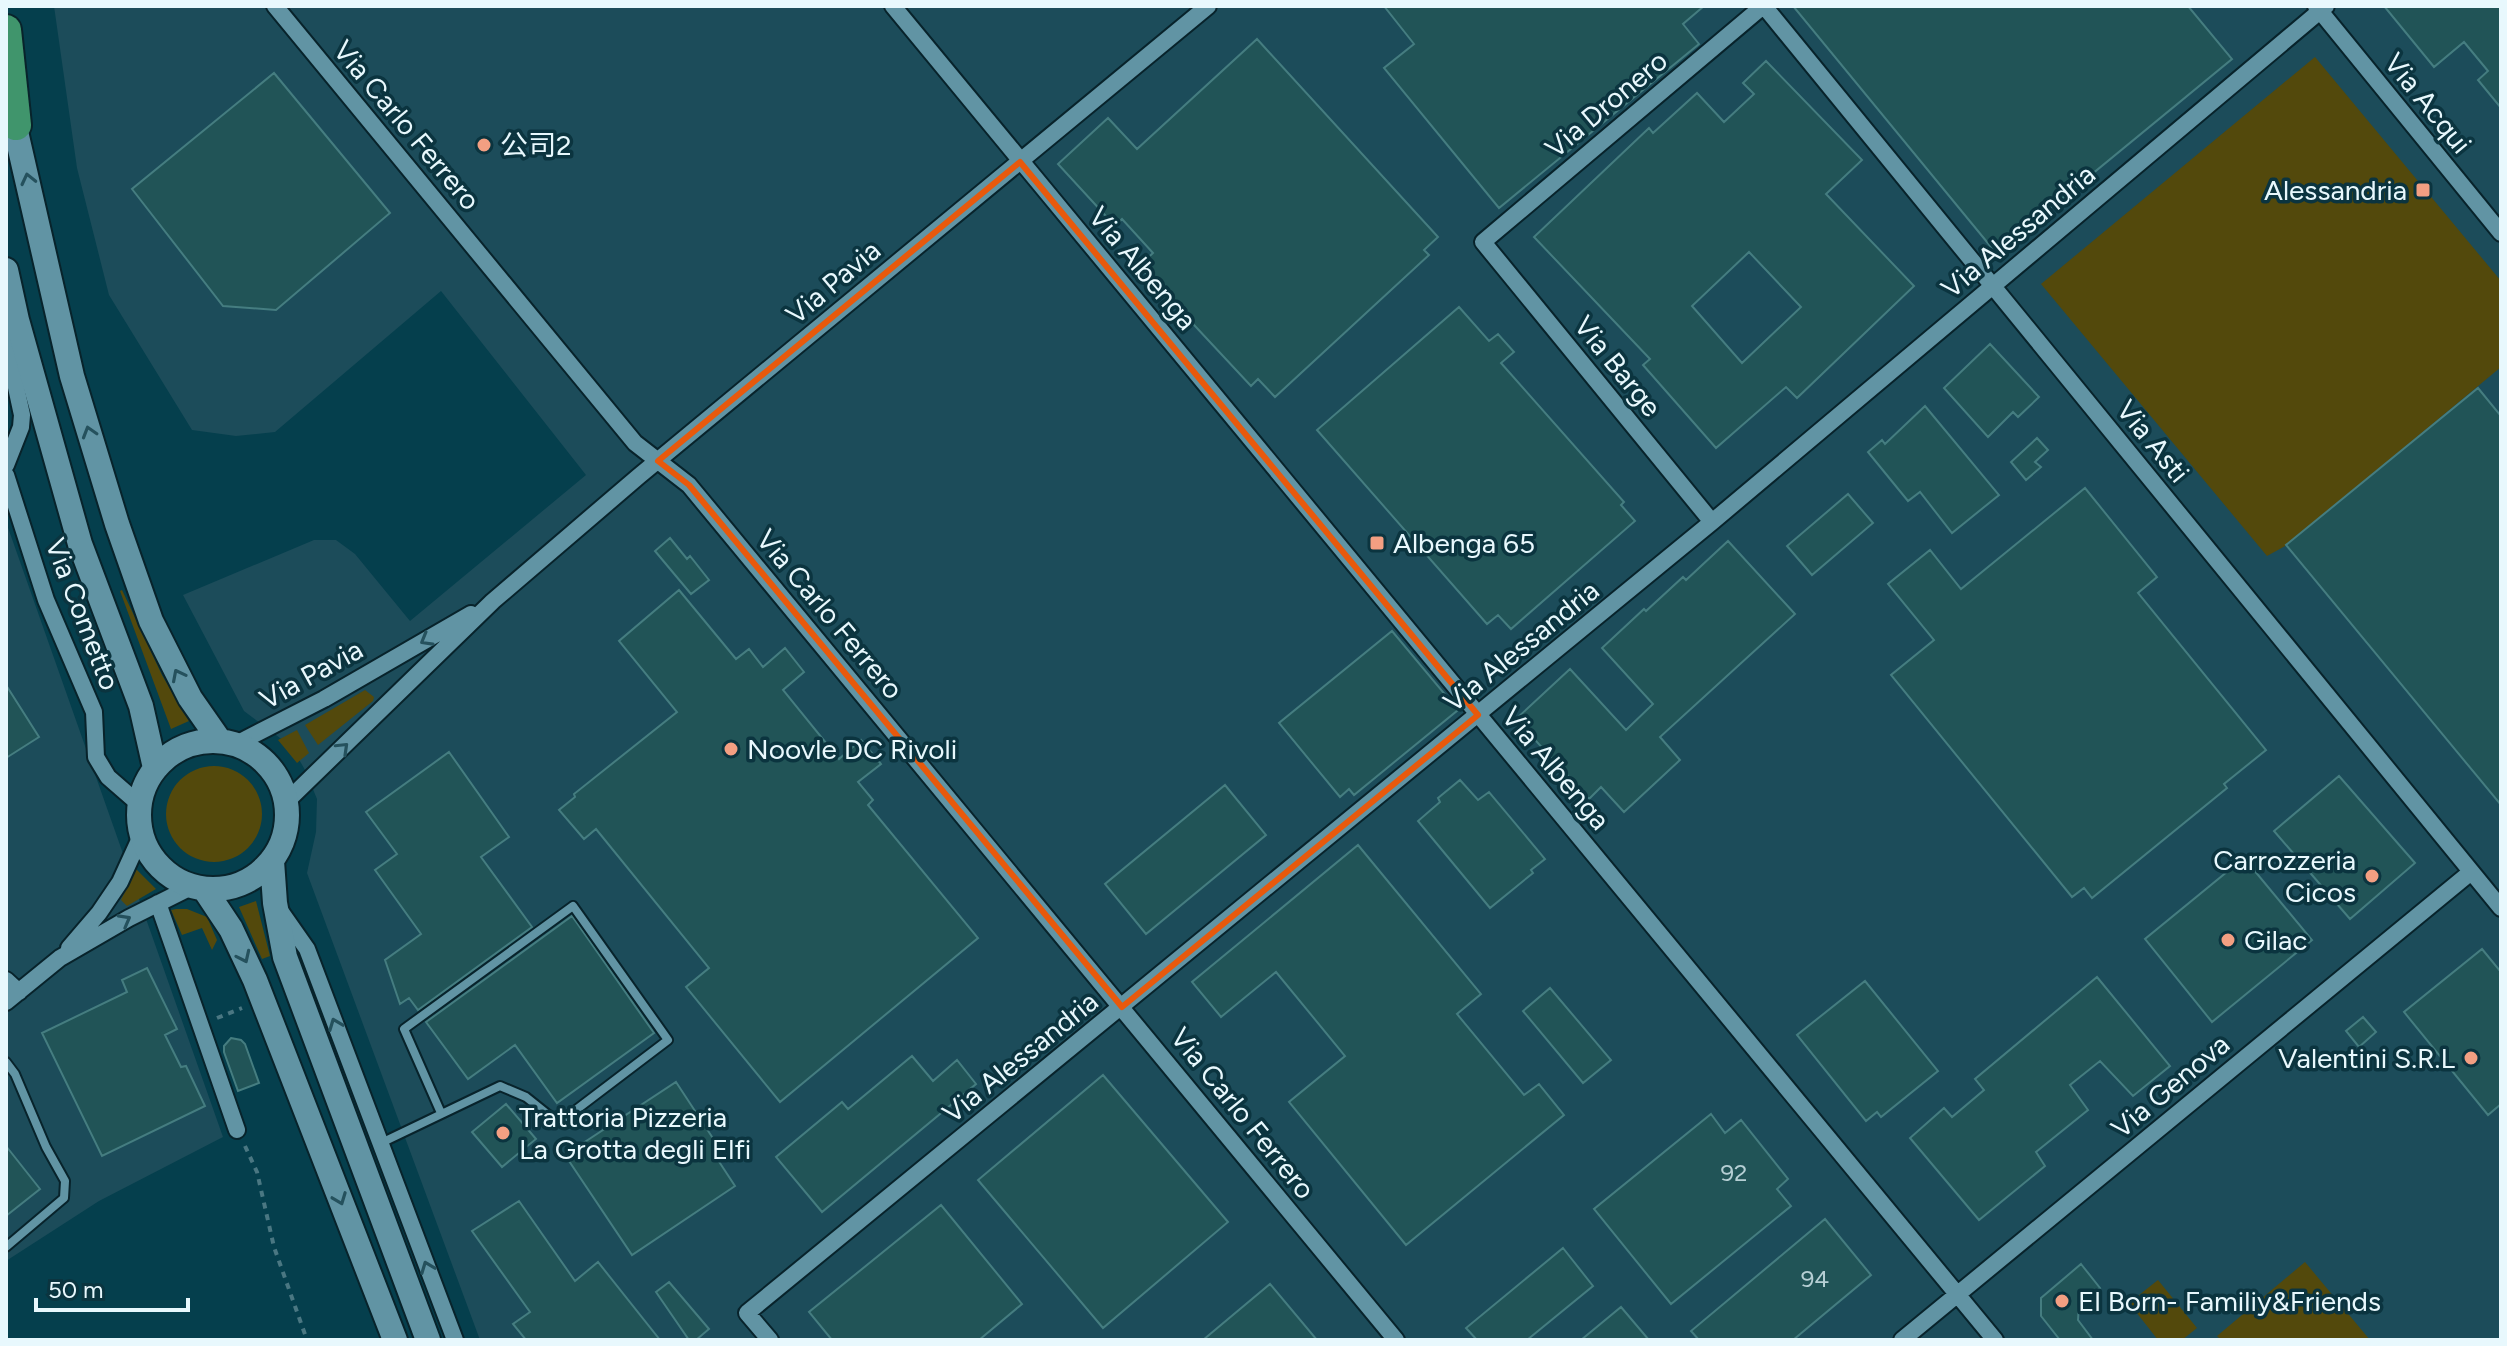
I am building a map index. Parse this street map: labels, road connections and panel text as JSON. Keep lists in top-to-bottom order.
{
  "streets": {
    "street": [
      "Via Acqui",
      "Via Dronero",
      "Via Carlo Ferrero",
      "Via Alessandria",
      "Via Albenga",
      "Via Pavia",
      "Via Barge",
      "Via Asti",
      "Via Cometto",
      "Via Genova"
    ]
  },
  "crossings": [
    ["Via Acqui", "Via Alessandria"],
    ["Via Dronero", "Via Barge"],
    ["Via Dronero", "Via Asti"],
    ["Via Carlo Ferrero", "Via Alessandria"],
    ["Via Carlo Ferrero", "Via Pavia"],
    ["Via Alessandria", "Via Albenga"],
    ["Via Alessandria", "Via Barge"],
    ["Via Alessandria", "Via Asti"],
    ["Via Albenga", "Via Pavia"],
    ["Via Albenga", "Via Genova"],
    ["Via Pavia", "Via Cometto"],
    ["Via Asti", "Via Genova"]
  ],
  "places": {
    "other": [
      "公司2",
      "Noovle DC Rivoli",
      "Carrozzeria Cicos",
      "Gilac",
      "Valentini S.R.L",
      "Trattoria Pizzeria La Grotta degli Elfi",
      "El Born- Familiy&Friends"
    ],
    "transit": ["Alessandria", "Albenga 65"]
  },
  "house_numbers": ["92", "94"],
  "scale_bar": "50 m"
}
